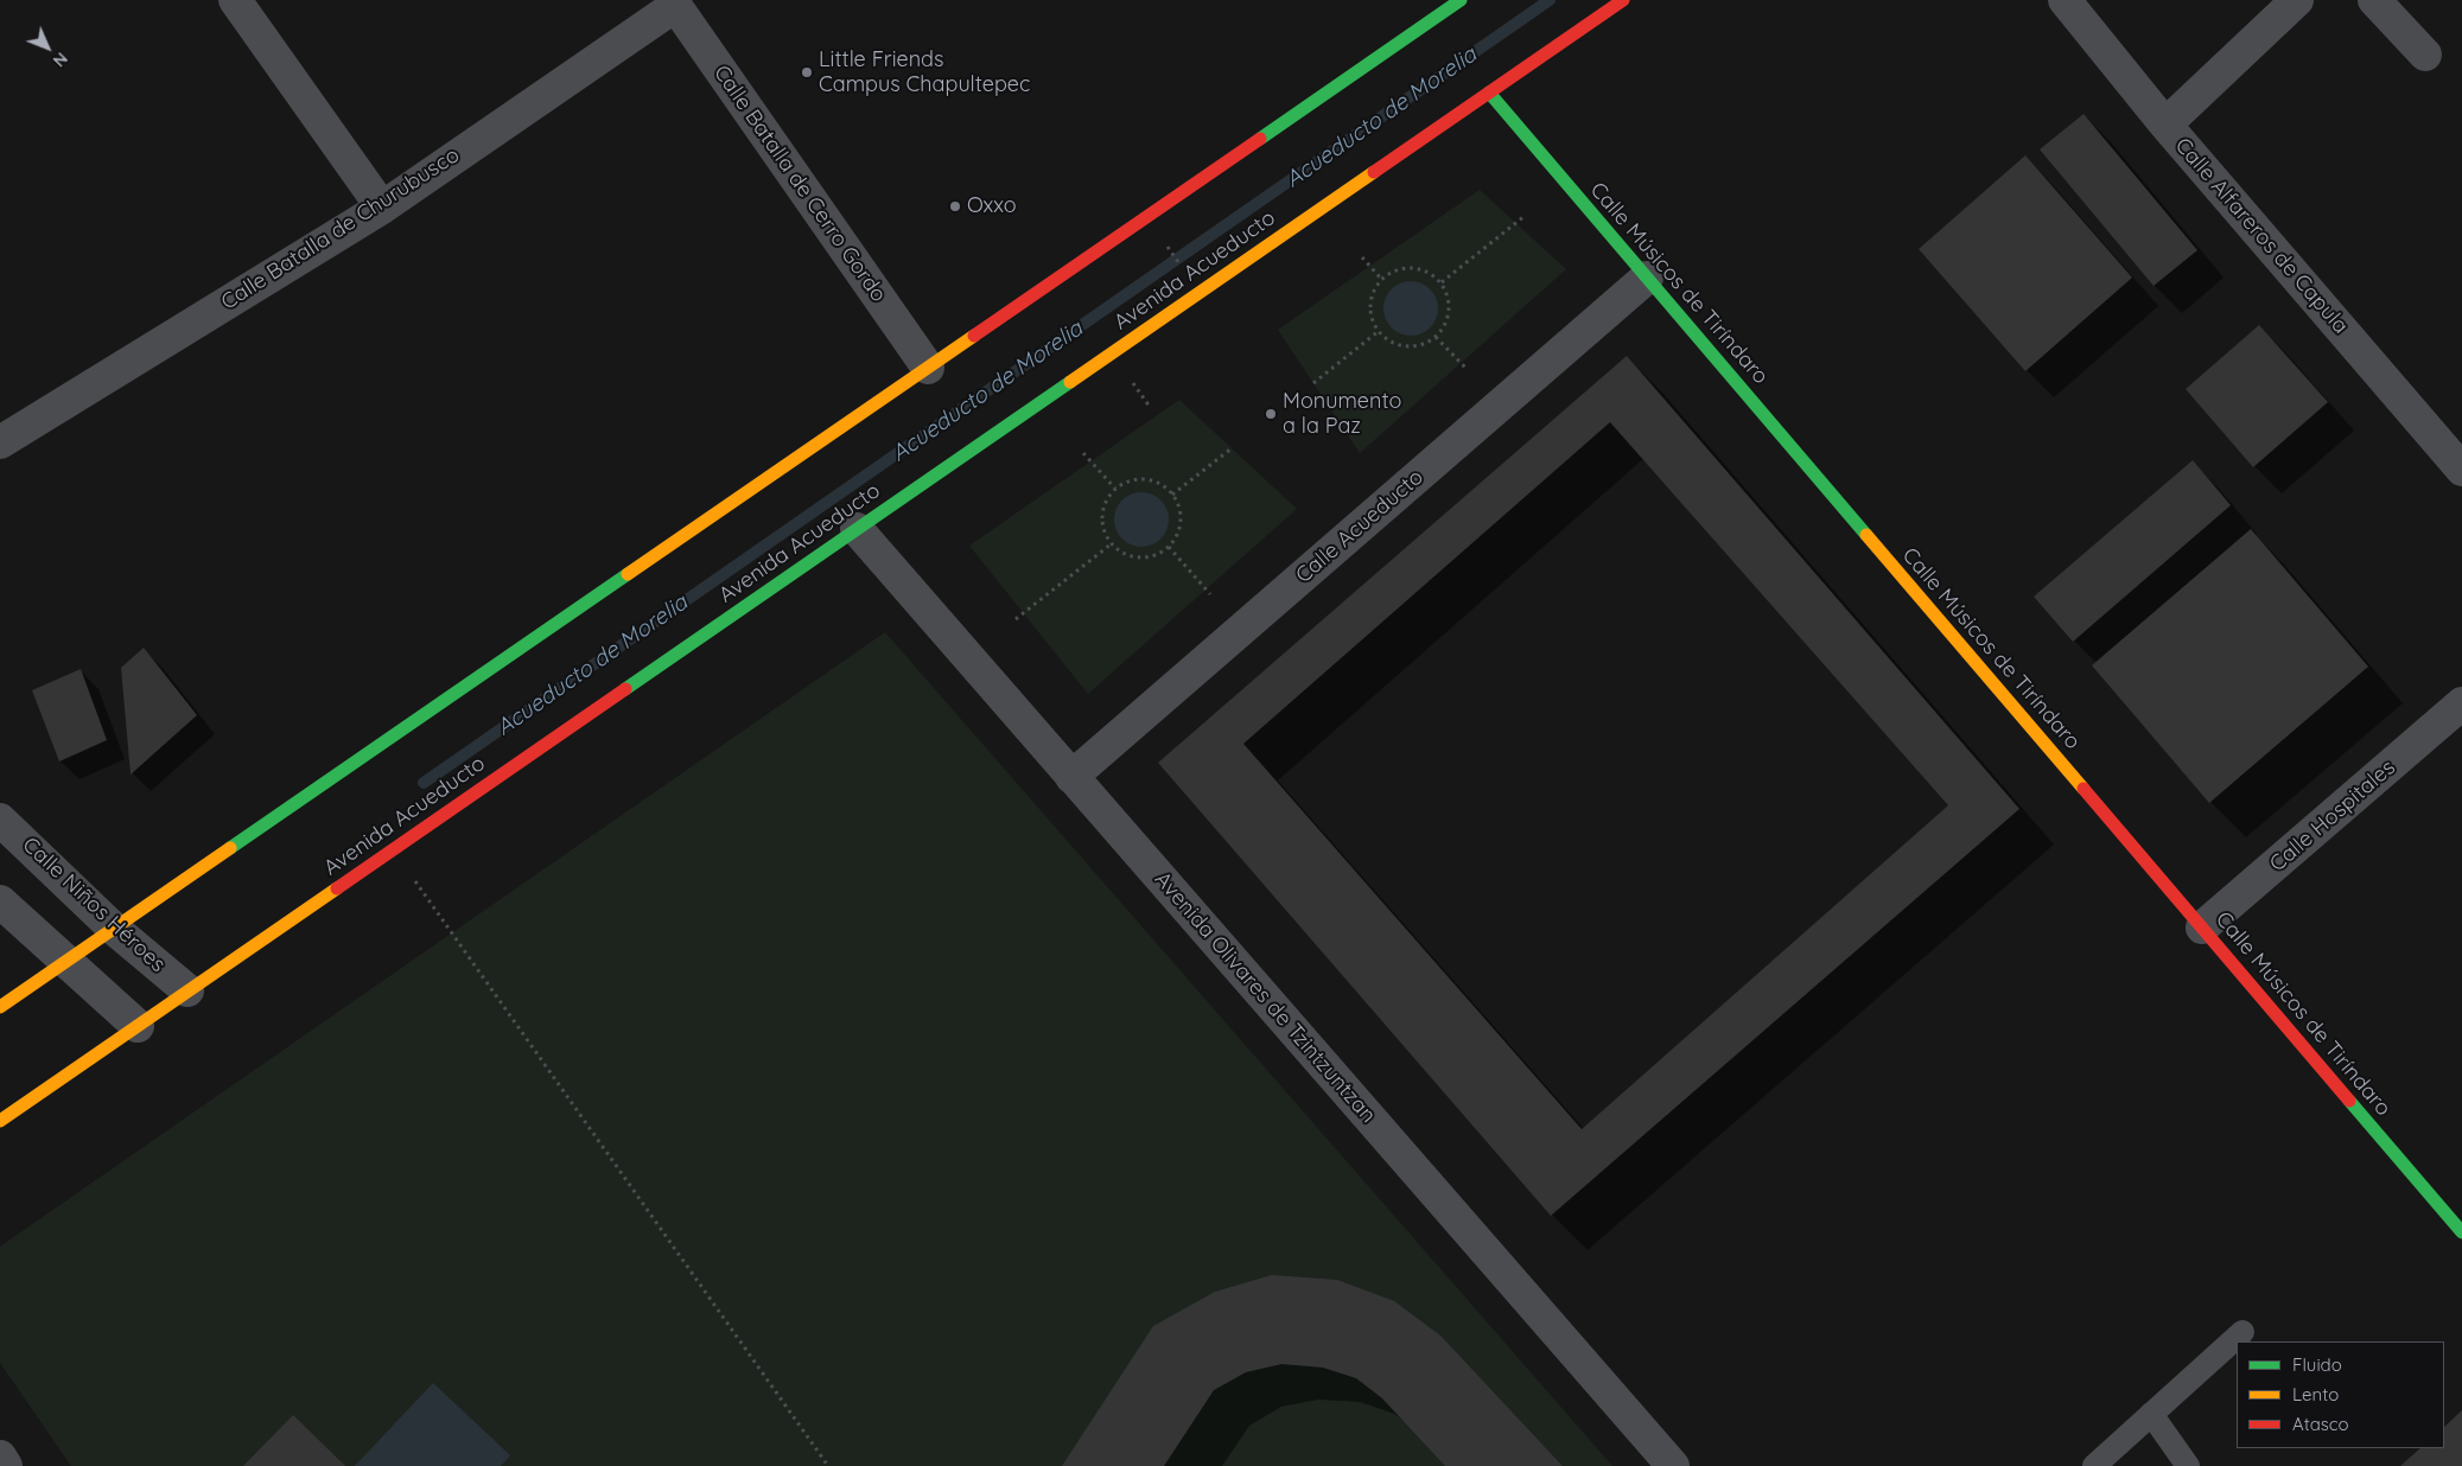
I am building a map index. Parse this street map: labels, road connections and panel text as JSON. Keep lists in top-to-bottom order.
{
  "streets": {
    "main road": ["Avenida Acueducto", "Calle Músicos de Tiríndaro"],
    "street": [
      "Calle Batalla de Cerro Gordo",
      "Calle Batalla de Churubusco",
      "Calle Alfareros de Capula",
      "Calle Acueducto",
      "Calle Hospitales",
      "Calle Niños Héroes",
      "Avenida Olivares de Tzintzuntzan"
    ]
  },
  "crossings": [
    ["Calle Batalla de Cerro Gordo", "Calle Batalla de Churubusco"],
    ["Avenida Acueducto", "Calle Músicos de Tiríndaro"],
    ["Avenida Acueducto", "Calle Niños Héroes"],
    ["Avenida Acueducto", "Avenida Olivares de Tzintzuntzan"],
    ["Calle Músicos de Tiríndaro", "Calle Acueducto"],
    ["Calle Músicos de Tiríndaro", "Calle Hospitales"],
    ["Calle Acueducto", "Avenida Olivares de Tzintzuntzan"]
  ],
  "water": ["Acueducto de Morelia"],
  "places": ["Little Friends Campus Chapultepec", "Oxxo", "Monumento a la Paz"],
  "legend": ["Fluido", "Lento", "Atasco"],
  "north": "bottom right"
}
